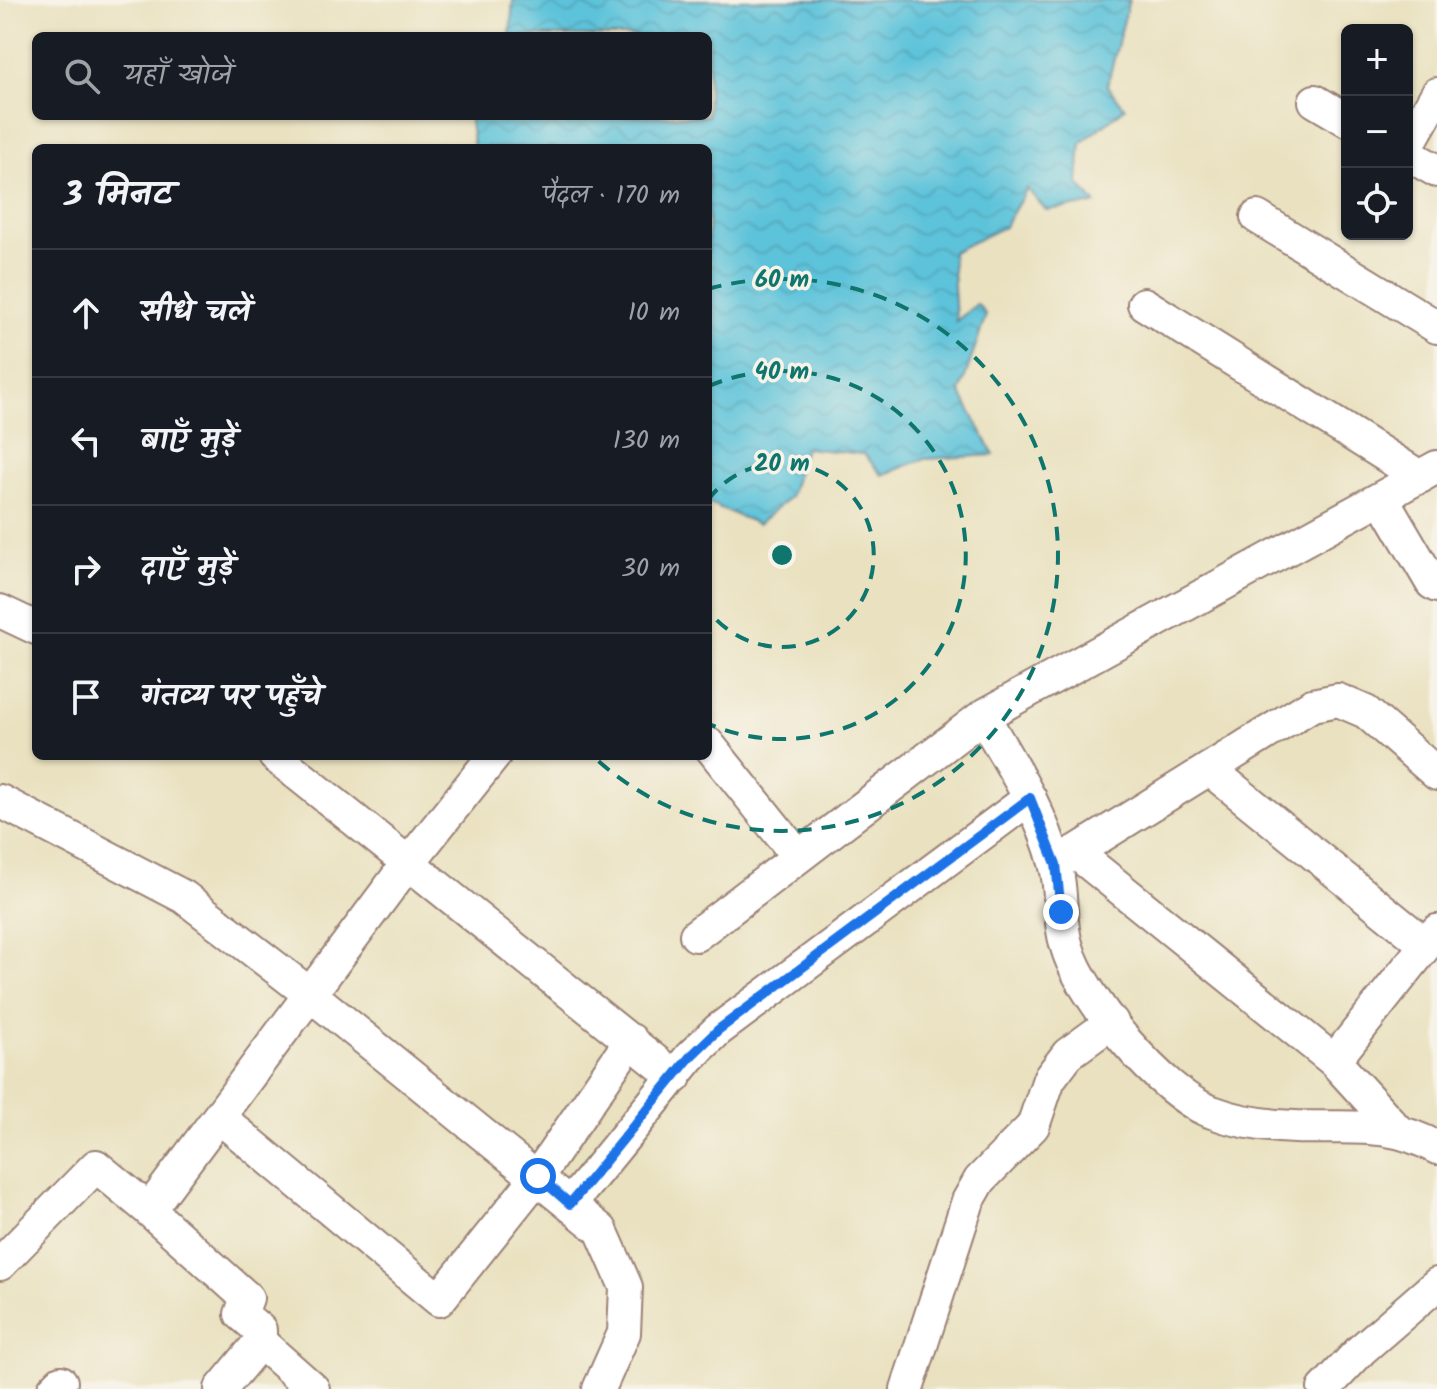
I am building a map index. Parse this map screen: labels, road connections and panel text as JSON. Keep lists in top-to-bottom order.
{
  "page": {
    "map_buttons": ["+", "−"],
    "search": "यहाँ खोजें",
    "heading": ["3 मिनट", "पैदल · 170 m"],
    "list": [
      ["सीधे चलें", "10 m"],
      ["बाएँ मुड़ें", "130 m"],
      ["दाएँ मुड़ें", "30 m"],
      "गंतव्य पर पहुँचे"
    ]
  },
  "rings": ["60 m", "40 m", "20 m"]
}
